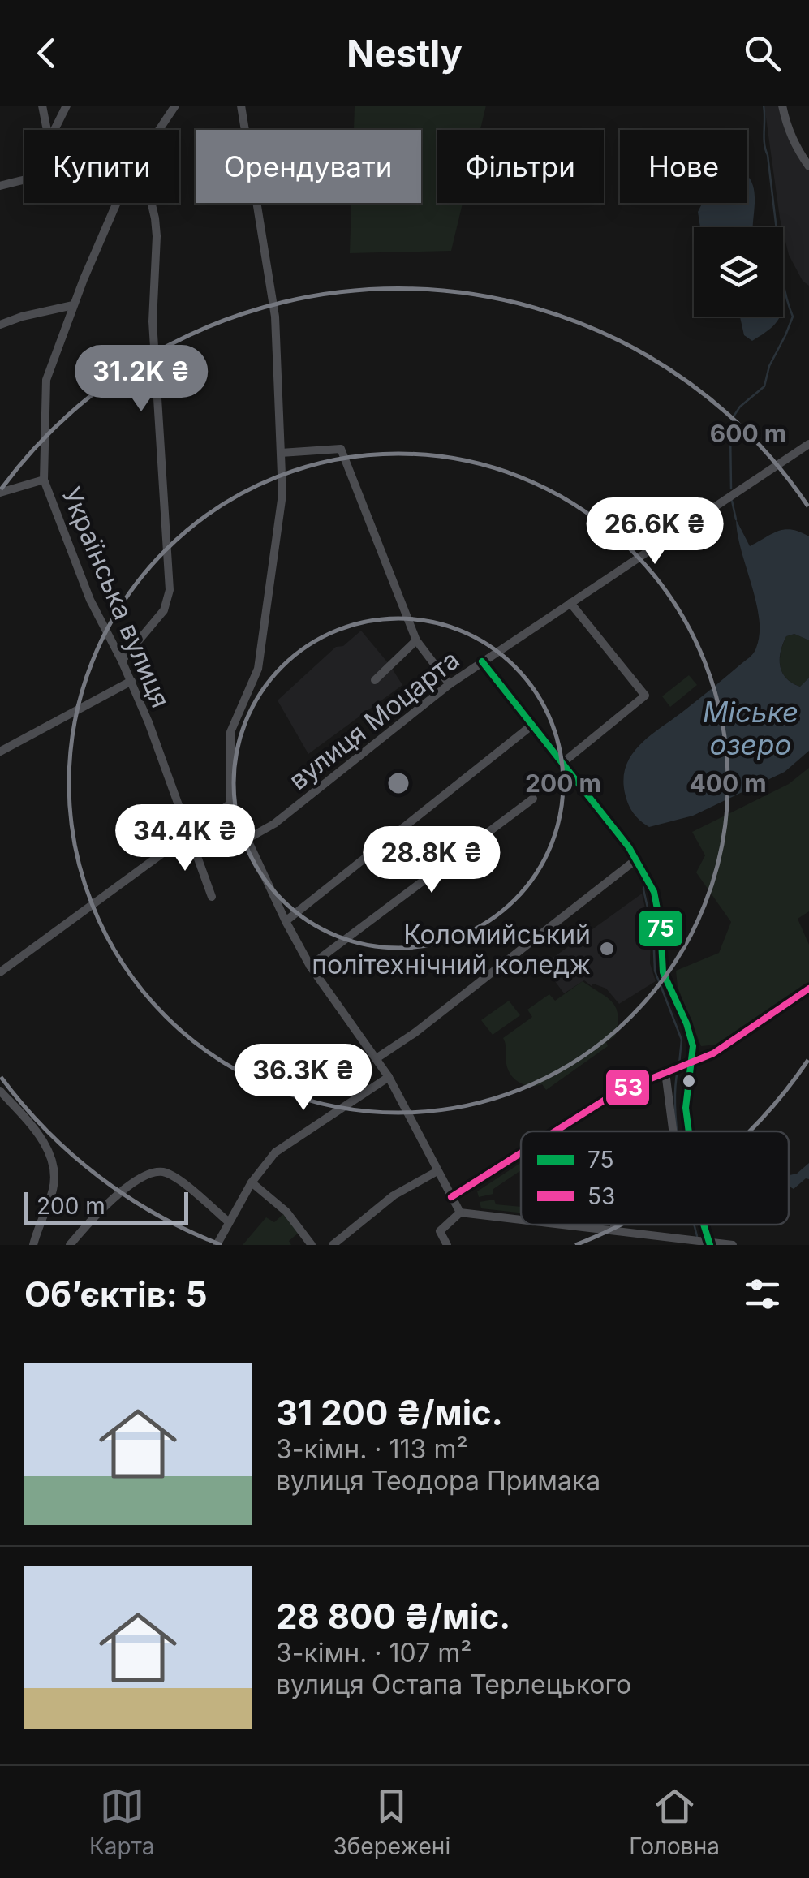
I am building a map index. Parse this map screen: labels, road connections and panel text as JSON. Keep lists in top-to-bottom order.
{
  "streets": {
    "street": ["Українська вулиця", "вулиця Моцарта"]
  },
  "water": ["Міське озеро"],
  "places": ["Коломийський політехнічний коледж"],
  "lines": ["transit line 75", "transit line 53"],
  "legend": ["75", "53"],
  "scale_bar": "200 m",
  "page": {
    "header": "Nestly",
    "chip": [
      "Купити",
      "Орендувати",
      "Фільтри",
      "Нове"
    ],
    "price": [
      "31.2K ₴",
      "26.6K ₴",
      "34.4K ₴",
      "28.8K ₴",
      "36.3K ₴"
    ],
    "scale": "200 m",
    "heading": "Об’єктів: 5",
    "list": [
      {
        "name": "31 200 ₴/міс.",
        "note": "3-кімн. · 113 m² · вулиця Теодора Примака"
      },
      {
        "name": "28 800 ₴/міс.",
        "note": "3-кімн. · 107 m² · вулиця Остапа Терлецького"
      }
    ],
    "tabs": ["Карта", "Збережені", "Головна"]
  },
  "rings": ["600 m", "200 m", "400 m"]
}
